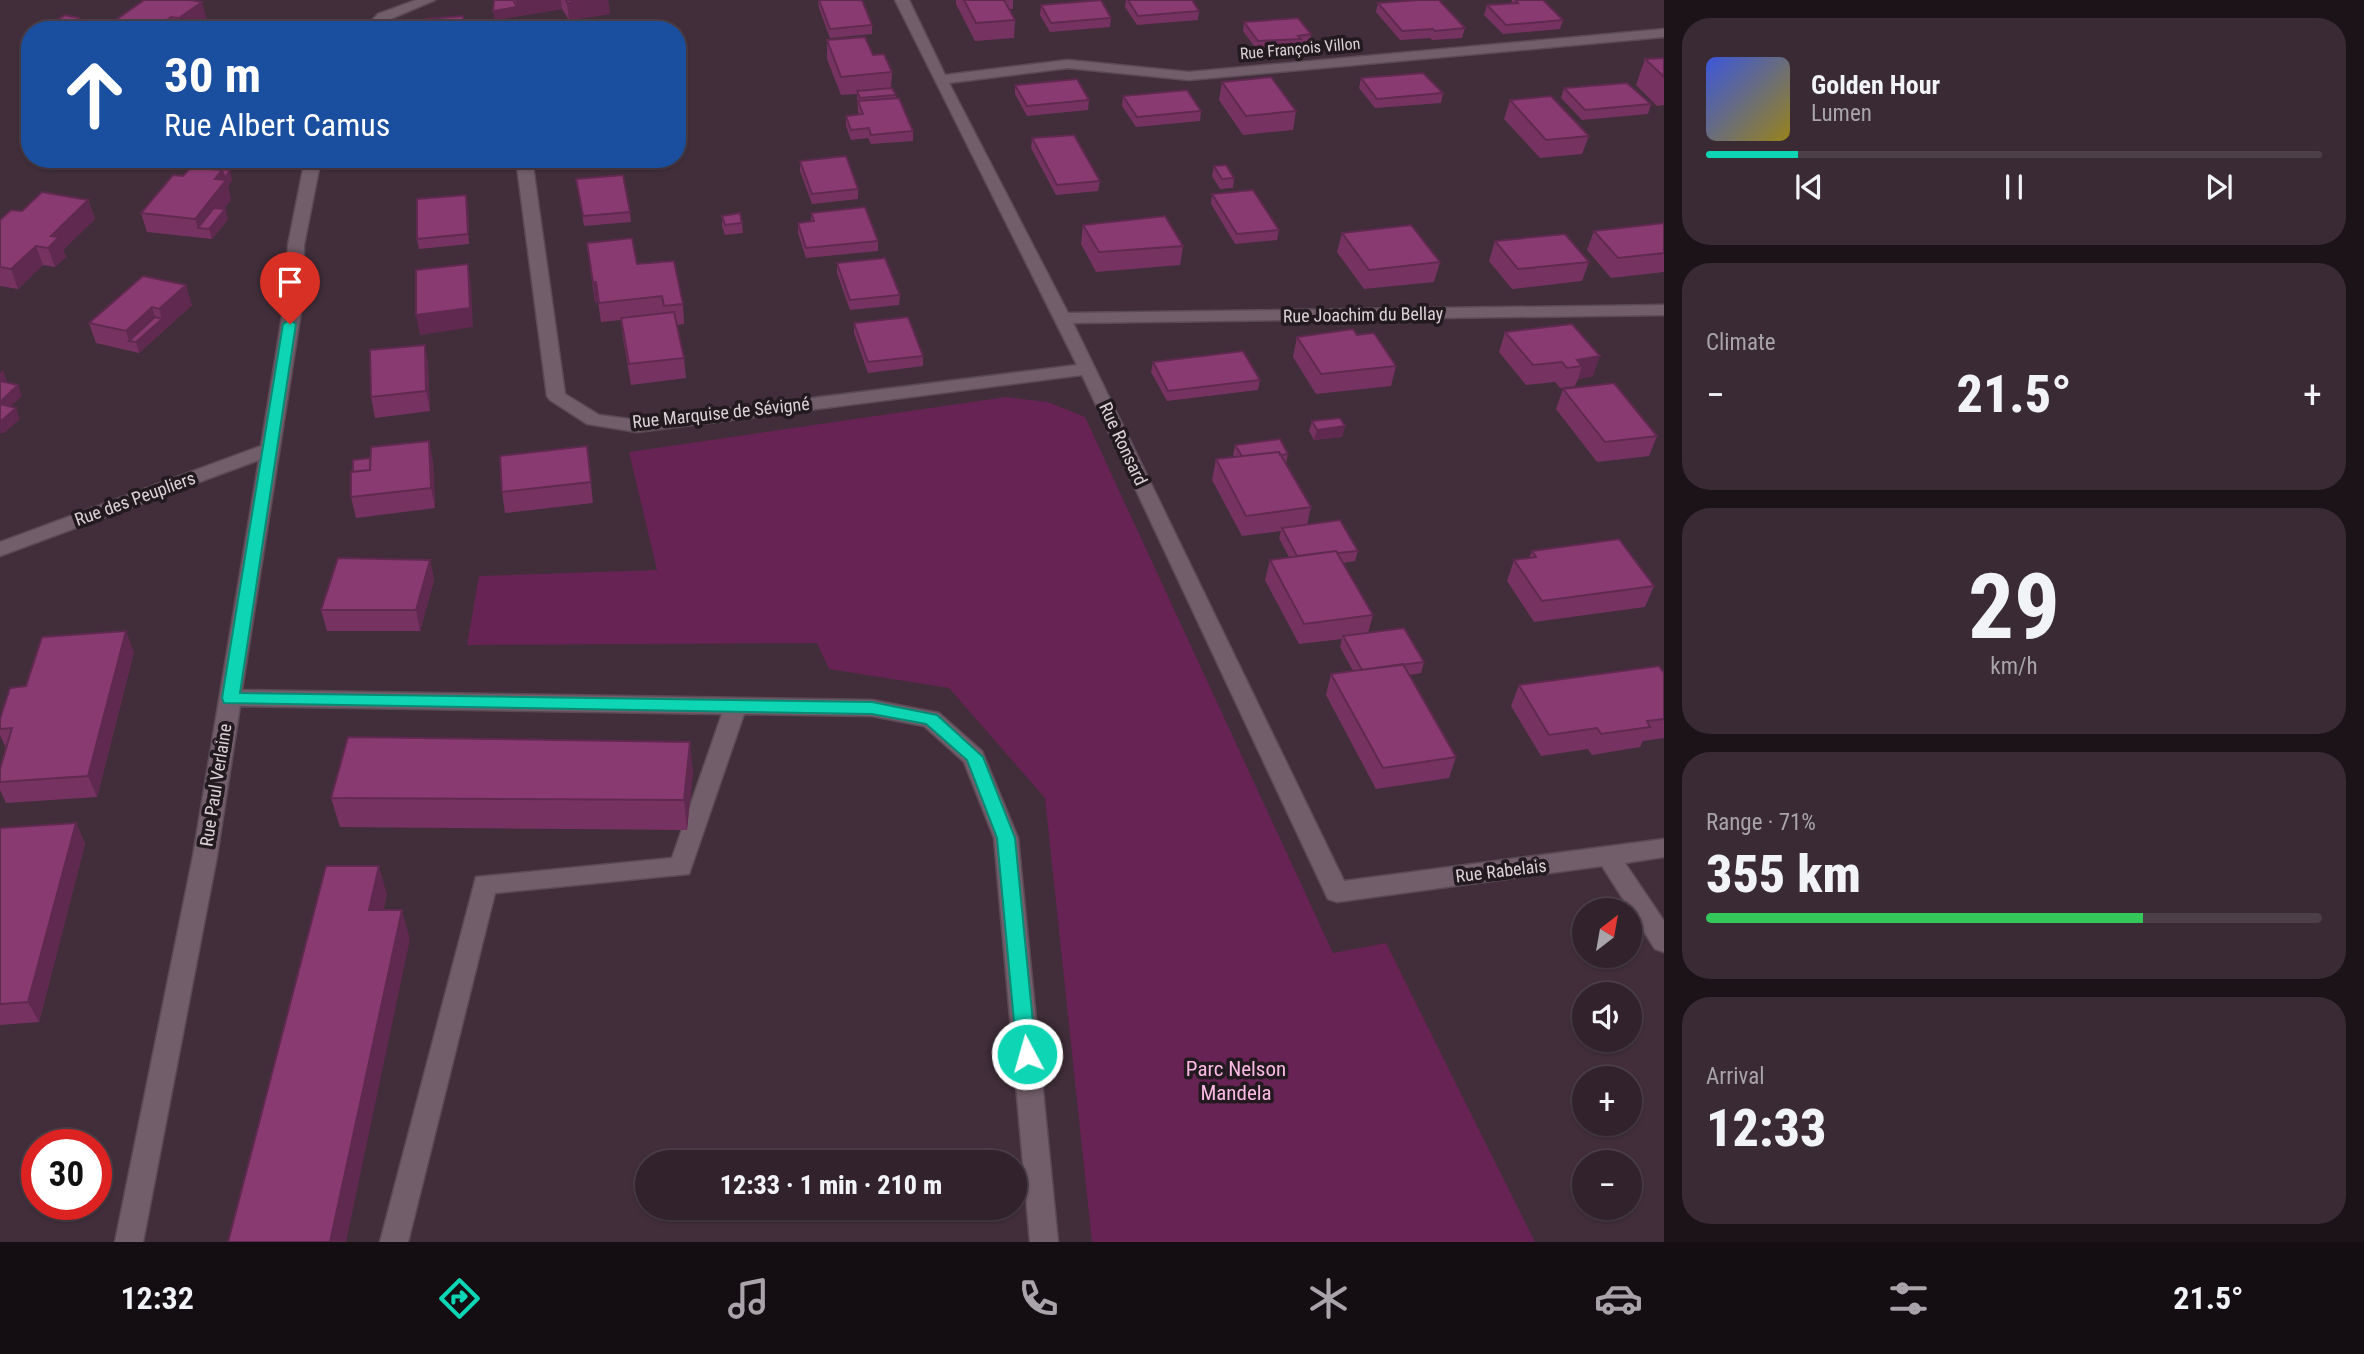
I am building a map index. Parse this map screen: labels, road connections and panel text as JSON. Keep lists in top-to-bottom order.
{
  "streets": {
    "street": [
      "Rue François Villon",
      "Rue Joachim du Bellay",
      "Rue Marquise de Sévigné",
      "Rue Ronsard",
      "Rue des Peupliers",
      "Rue Paul Verlaine",
      "Rue Rabelais"
    ]
  },
  "crossings": [
    ["Rue François Villon", "Rue Ronsard"],
    ["Rue Joachim du Bellay", "Rue Ronsard"],
    ["Rue Marquise de Sévigné", "Rue Ronsard"],
    ["Rue Ronsard", "Rue Rabelais"],
    ["Rue des Peupliers", "Rue Paul Verlaine"]
  ],
  "parks": ["Parc Nelson Mandela"],
  "north": "top right",
  "page": {
    "turn": ["30 m", "Rue Albert Camus"],
    "song": ["Golden Hour", "Lumen"],
    "tile": [
      "Climate",
      ["29", "km/h"],
      ["Range · 71%", "355 km"],
      ["Arrival", "12:33"]
    ],
    "heat": ["−", "21.5°", "+"],
    "map_buttons": ["+", "−"],
    "limit": "30",
    "trip": "12:33 · 1 min · 210 m",
    "tabs": ["12:32", "21.5°"]
  }
}
